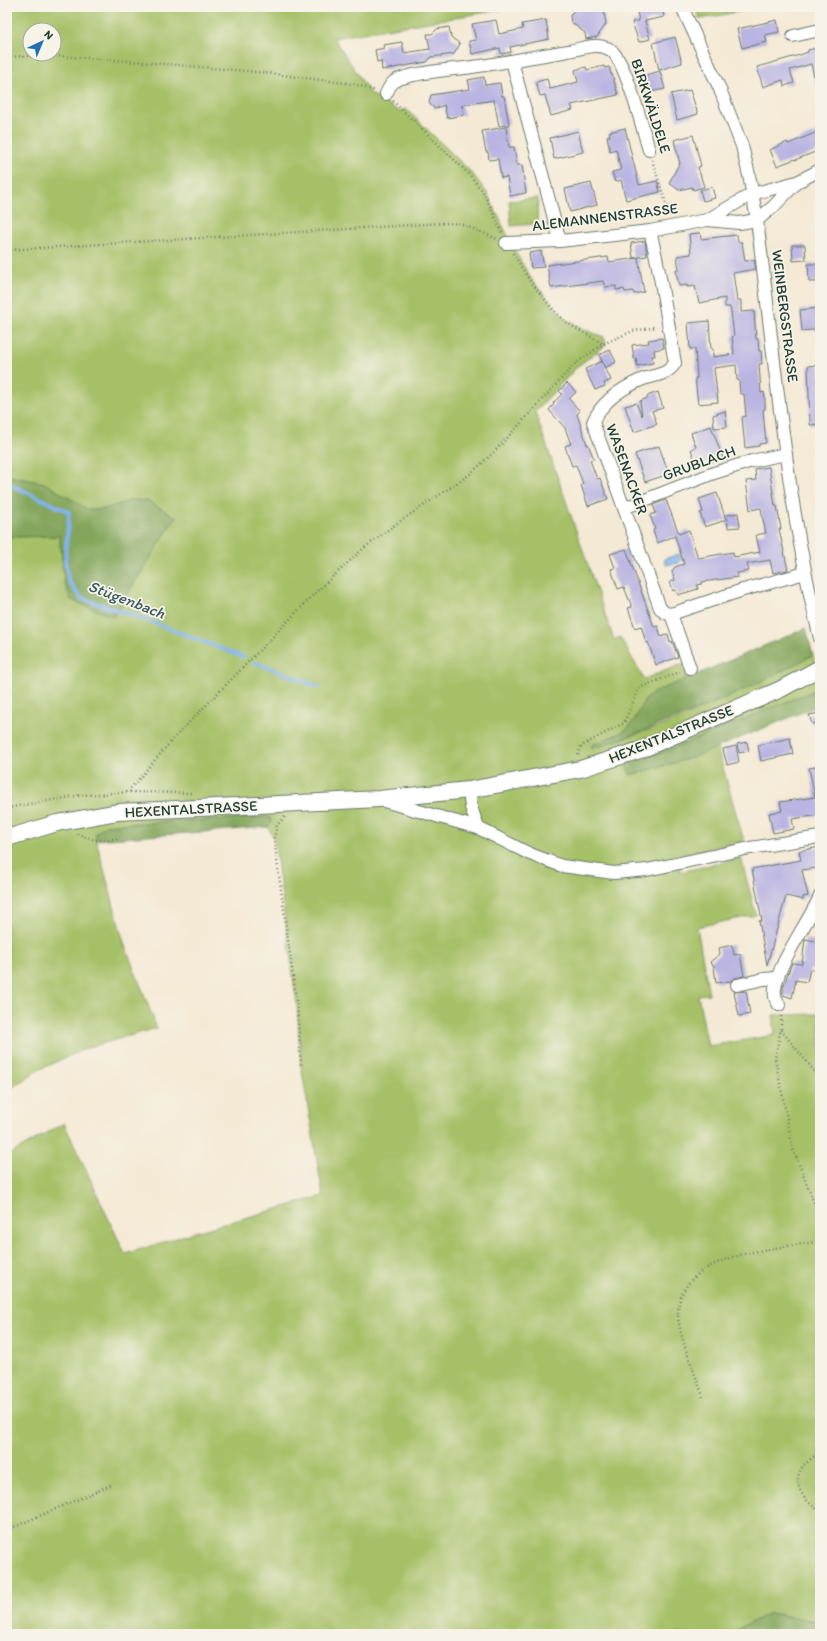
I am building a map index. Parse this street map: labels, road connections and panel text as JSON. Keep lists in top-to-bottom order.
{
  "streets": {
    "main road": ["HEXENTALSTRASSE"],
    "street": [
      "BIRKWÄLDELE",
      "ALEMANNENSTRASSE",
      "WEINBERGSTRASSE",
      "GRUBLACH",
      "WASENACKER"
    ]
  },
  "crossings": [
    ["BIRKWÄLDELE", "ALEMANNENSTRASSE"],
    ["ALEMANNENSTRASSE", "WEINBERGSTRASSE"],
    ["ALEMANNENSTRASSE", "WASENACKER"],
    ["WEINBERGSTRASSE", "GRUBLACH"],
    ["GRUBLACH", "WASENACKER"]
  ],
  "water": ["Stügenbach"],
  "north": "top right"
}
